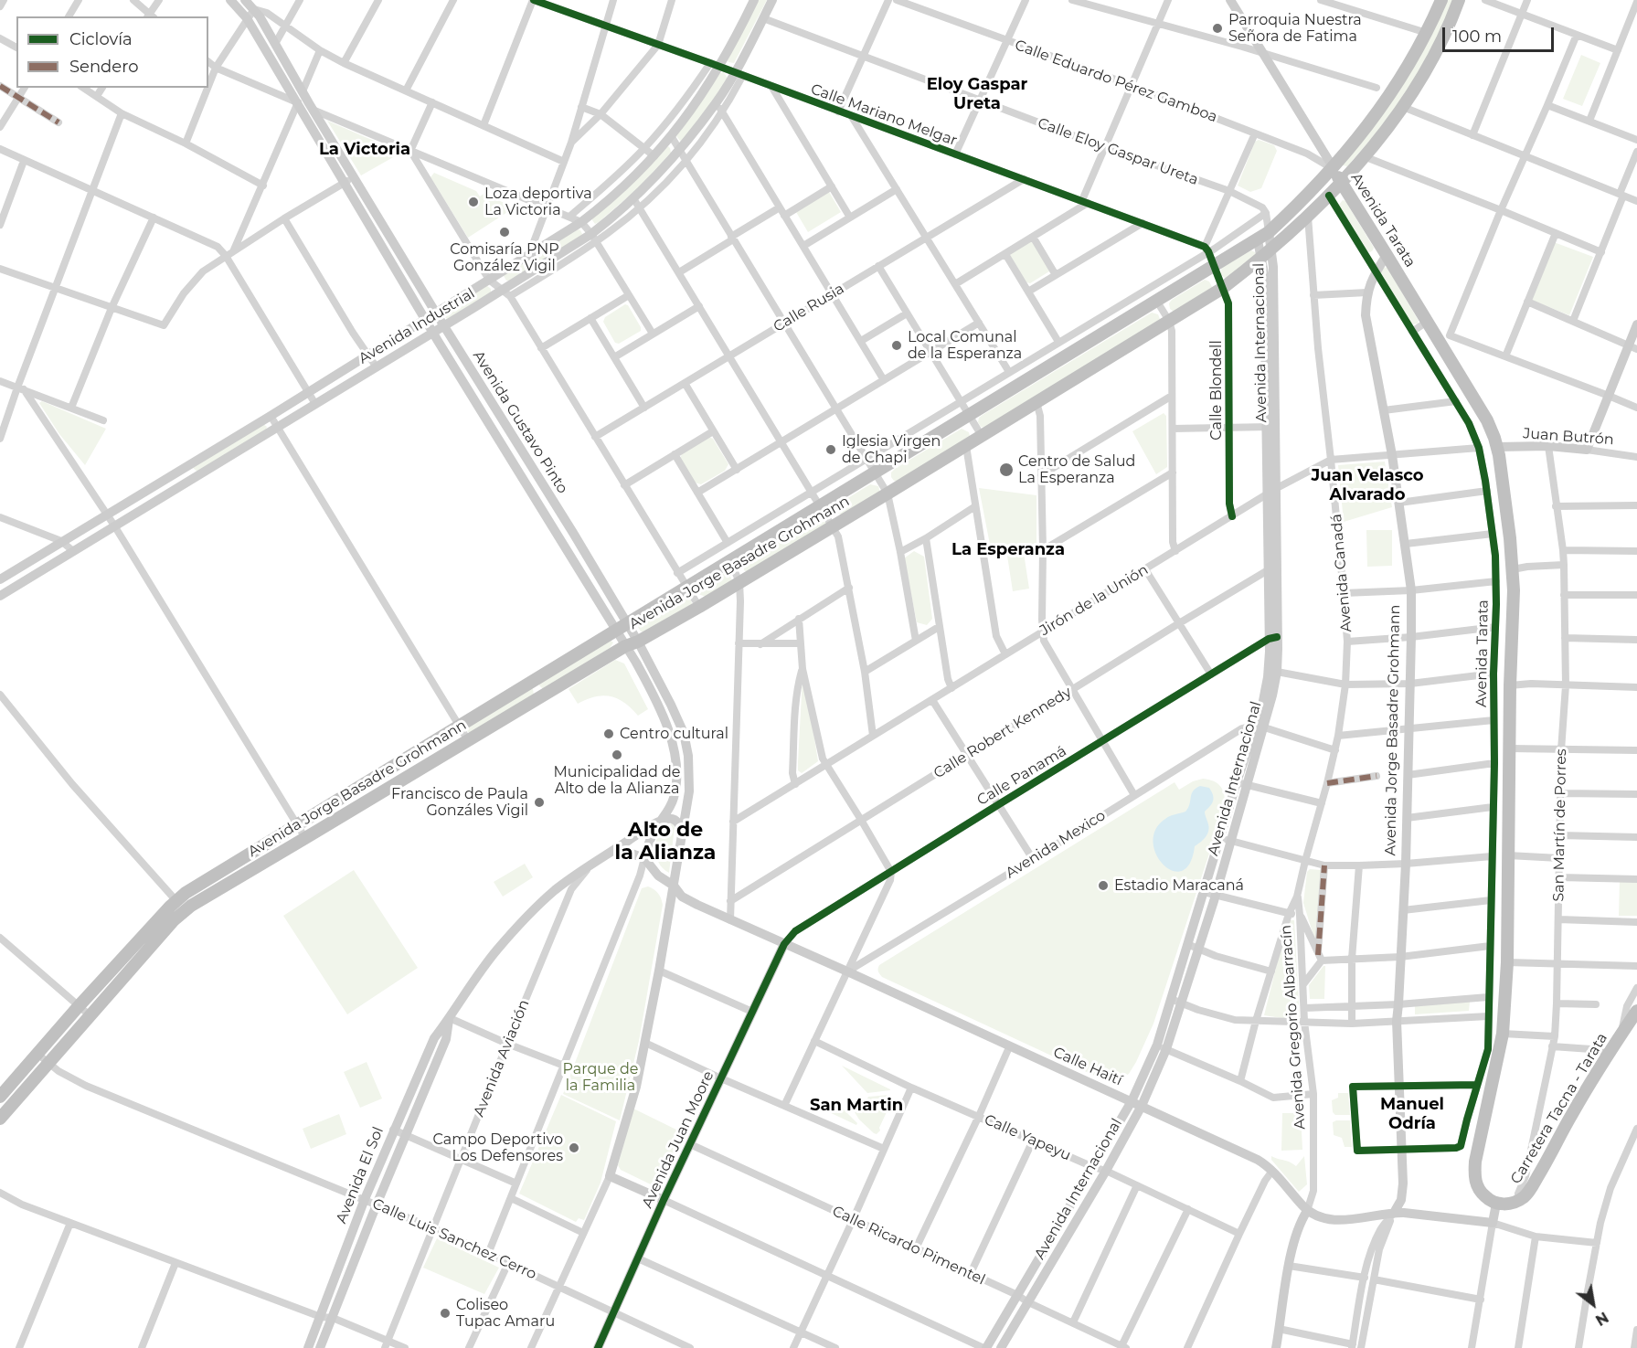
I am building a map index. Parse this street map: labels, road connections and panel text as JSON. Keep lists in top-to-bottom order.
{
  "streets": {
    "highway": ["Avenida Tarata", "Avenida Jorge Basadre Grohmann", "Carretera Tacna - Tarata"],
    "main road": [
      "Avenida Industrial",
      "Avenida Internacional",
      "Avenida Gustavo Pinto",
      "Juan Butrón",
      "Avenida Gregorio Albarracín",
      "Calle Haití",
      "Avenida Juan Moore",
      "Avenida El Sol"
    ],
    "street": [
      "Calle Eduardo Pérez Gamboa",
      "Calle Mariano Melgar",
      "Calle Eloy Gaspar Ureta",
      "Calle Rusia",
      "Calle Blondell",
      "Avenida Canadá",
      "Jirón de la Unión",
      "Calle Robert Kennedy",
      "Calle Panamá",
      "San Martín de Porres",
      "Avenida Mexico",
      "Avenida Aviación",
      "Calle Yapeyu",
      "Calle Luis Sanchez Cerro",
      "Calle Ricardo Pimentel"
    ]
  },
  "crossings": [
    ["Calle Eduardo Pérez Gamboa", "Avenida Tarata"],
    ["Calle Eduardo Pérez Gamboa", "Avenida Jorge Basadre Grohmann"],
    ["Calle Mariano Melgar", "Calle Rusia"],
    ["Calle Mariano Melgar", "Avenida Industrial"],
    ["Calle Eloy Gaspar Ureta", "Avenida Industrial"],
    ["Avenida Tarata", "Juan Butrón"],
    ["Avenida Tarata", "Avenida Jorge Basadre Grohmann"],
    ["Avenida Tarata", "Jirón de la Unión"],
    ["Avenida Tarata", "Carretera Tacna - Tarata"],
    ["Avenida Industrial", "Avenida Gustavo Pinto"],
    ["Avenida Internacional", "Avenida Jorge Basadre Grohmann"],
    ["Avenida Internacional", "Jirón de la Unión"],
    ["Avenida Internacional", "Calle Robert Kennedy"],
    ["Avenida Internacional", "Calle Panamá"],
    ["Avenida Internacional", "Avenida Mexico"],
    ["Avenida Internacional", "Calle Haití"],
    ["Avenida Internacional", "Calle Yapeyu"],
    ["Avenida Internacional", "Calle Ricardo Pimentel"],
    ["Calle Blondell", "Avenida Jorge Basadre Grohmann"],
    ["Calle Blondell", "Jirón de la Unión"],
    ["Avenida Gustavo Pinto", "Avenida Jorge Basadre Grohmann"],
    ["Avenida Gustavo Pinto", "Calle Haití"],
    ["Avenida Gustavo Pinto", "Avenida El Sol"],
    ["Juan Butrón", "San Martín de Porres"],
    ["Avenida Jorge Basadre Grohmann", "Avenida Canadá"],
    ["Avenida Jorge Basadre Grohmann", "Jirón de la Unión"],
    ["Avenida Jorge Basadre Grohmann", "Calle Haití"],
    ["Avenida Jorge Basadre Grohmann", "Calle Luis Sanchez Cerro"],
    ["Avenida Canadá", "Jirón de la Unión"],
    ["Avenida Canadá", "Avenida Gregorio Albarracín"],
    ["Calle Panamá", "Calle Haití"],
    ["Calle Panamá", "Avenida Juan Moore"],
    ["San Martín de Porres", "Carretera Tacna - Tarata"],
    ["Avenida Mexico", "Calle Haití"],
    ["Avenida Gregorio Albarracín", "Calle Haití"],
    ["Avenida Aviación", "Avenida El Sol"],
    ["Avenida Aviación", "Calle Luis Sanchez Cerro"],
    ["Calle Haití", "Avenida Juan Moore"],
    ["Avenida Juan Moore", "Calle Luis Sanchez Cerro"],
    ["Avenida Juan Moore", "Calle Ricardo Pimentel"],
    ["Avenida El Sol", "Calle Luis Sanchez Cerro"]
  ],
  "districts": [
    "Eloy Gaspar Ureta",
    "La Victoria",
    "Juan Velasco Alvarado",
    "La Esperanza",
    "Alto de la Alianza",
    "Manuel Odría",
    "San Martin"
  ],
  "parks": ["Parque de la Familia"],
  "places": [
    "Parroquia Nuestra Señora de Fatima",
    "Loza deportiva La Victoria",
    "Comisaría PNP González Vigil",
    "Local Comunal de la Esperanza",
    "Iglesia Virgen de Chapi",
    "Centro de Salud La Esperanza",
    "Centro cultural",
    "Municipalidad de Alto de la Alianza",
    "Francisco de Paula Gonzáles Vigil",
    "Estadio Maracaná",
    "Campo Deportivo Los Defensores",
    "Coliseo Tupac Amaru"
  ],
  "legend": ["Ciclovía", "Sendero"],
  "scale_bar": "100 m",
  "north": "bottom right"
}
